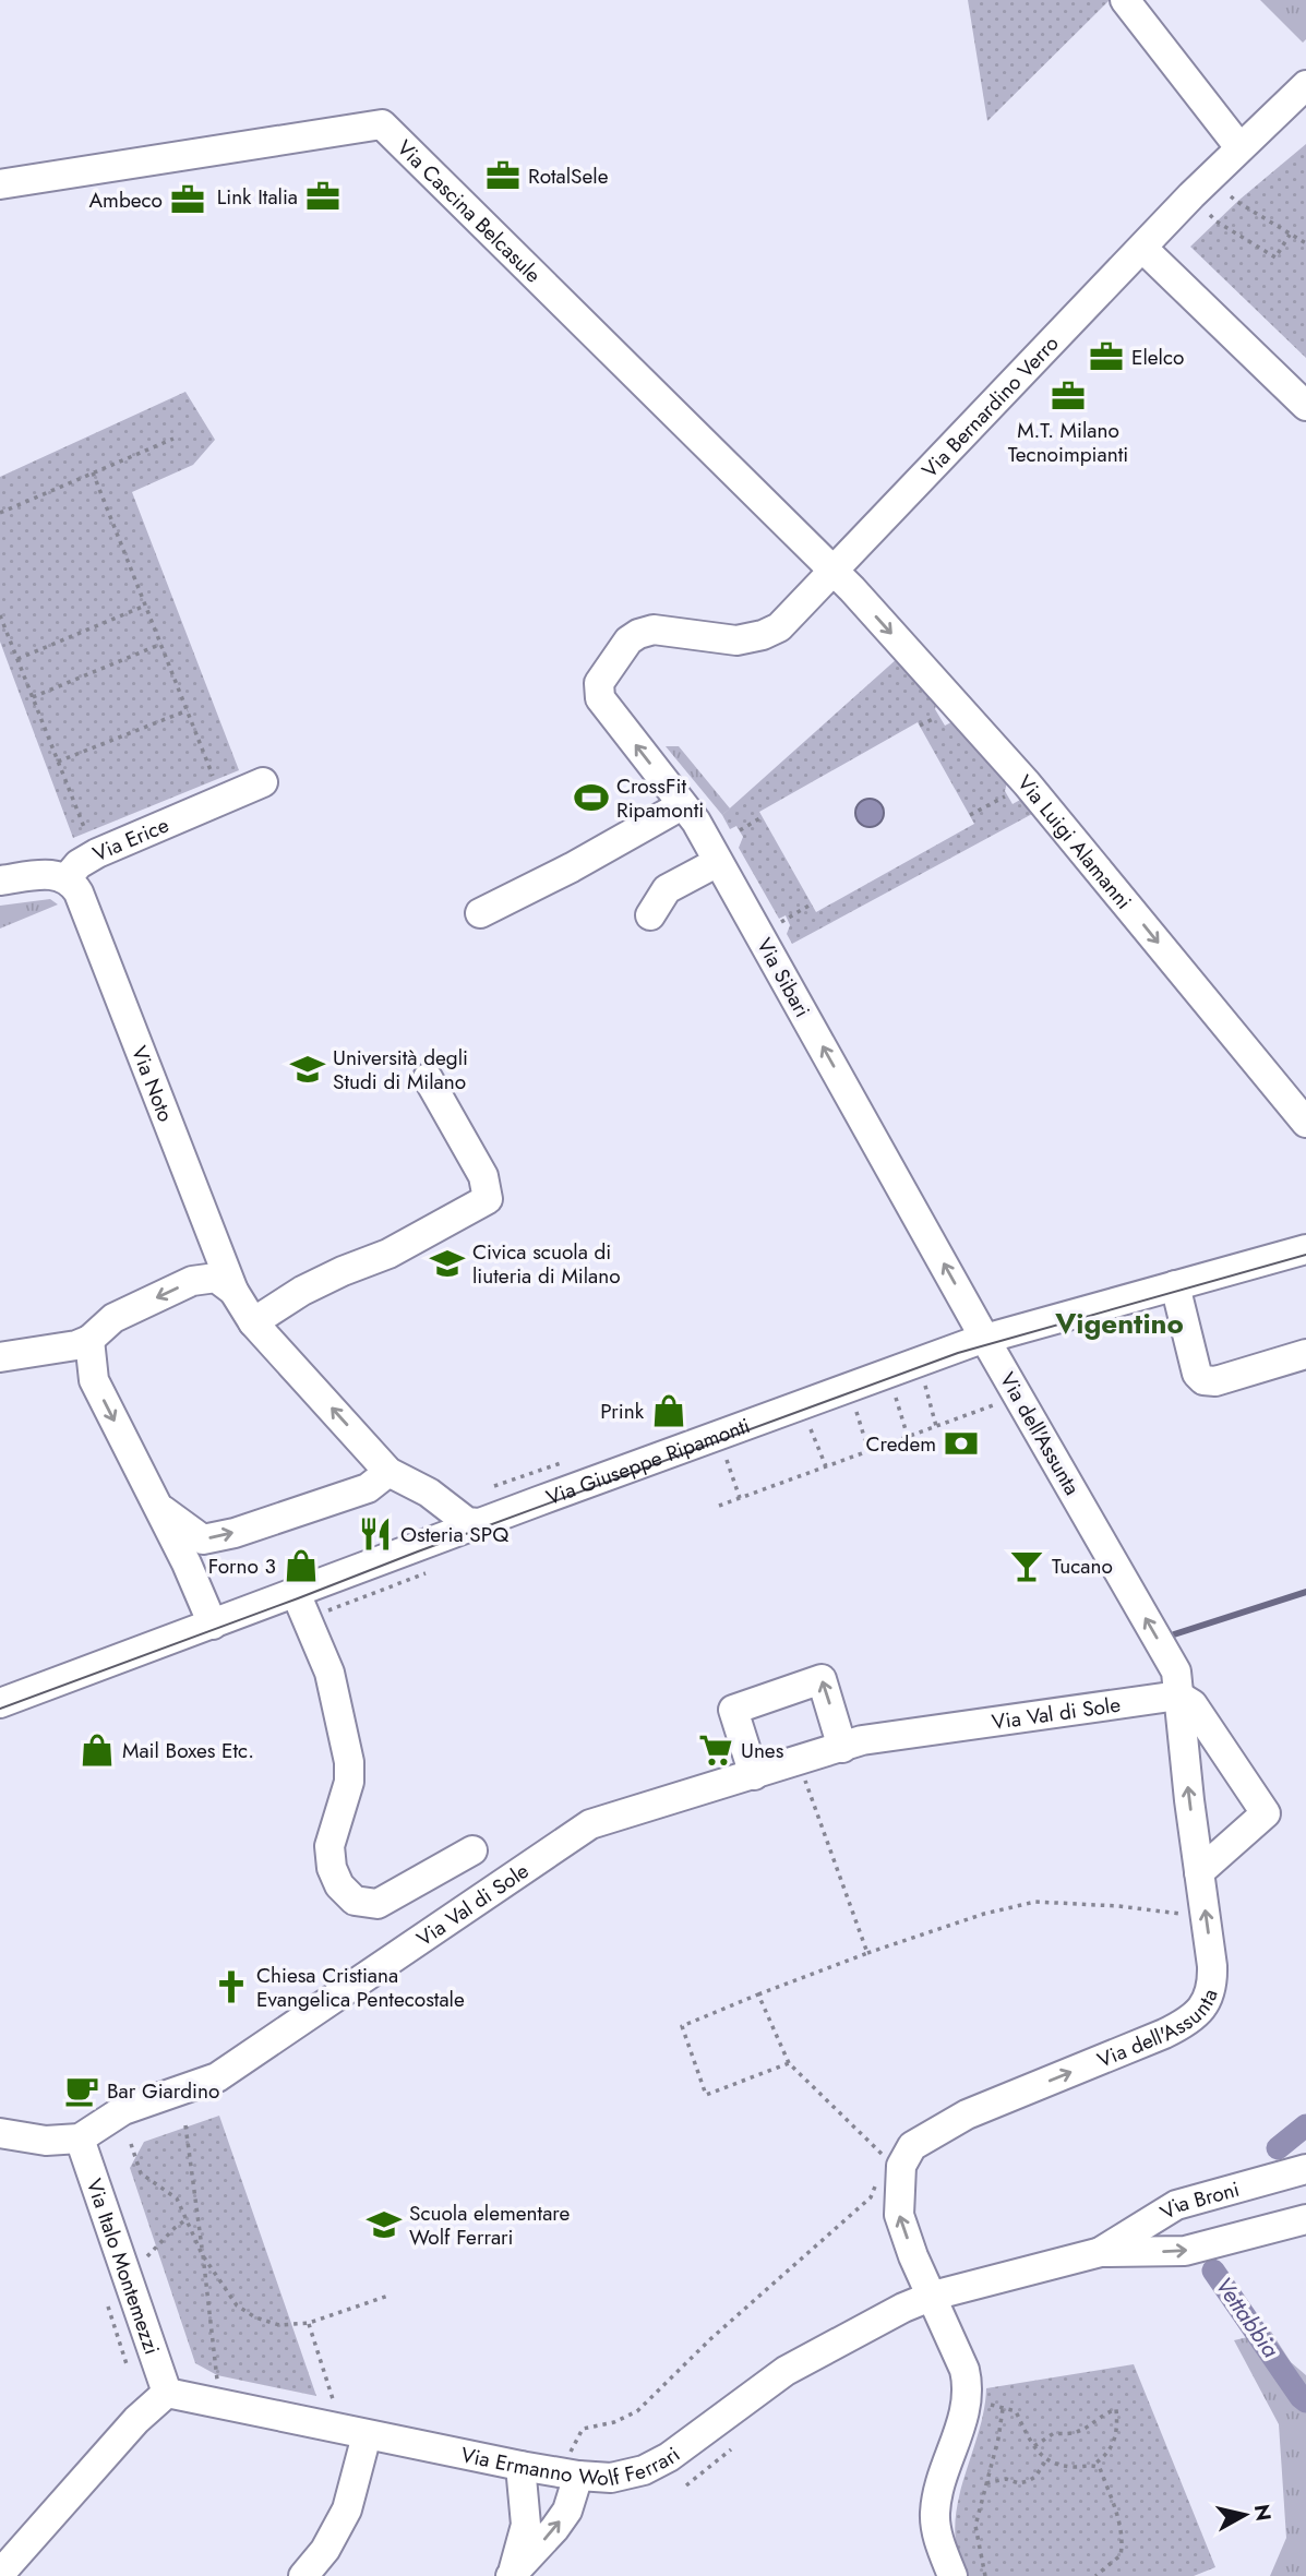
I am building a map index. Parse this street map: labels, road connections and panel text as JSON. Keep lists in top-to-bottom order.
{
  "streets": {
    "street": [
      "Via Cascina Belcasule",
      "Via Bernardino Verro",
      "Via Erice",
      "Via Luigi Alamanni",
      "Via Sibari",
      "Via Noto",
      "Via dell'Assunta",
      "Via Giuseppe Ripamonti",
      "Via Val di Sole",
      "Via Broni",
      "Via Italo Montemezzi",
      "Via Ermanno Wolf Ferrari"
    ]
  },
  "crossings": [
    ["Via Cascina Belcasule", "Via Bernardino Verro"],
    ["Via Cascina Belcasule", "Via Luigi Alamanni"],
    ["Via Bernardino Verro", "Via Luigi Alamanni"],
    ["Via Bernardino Verro", "Via Sibari"],
    ["Via Erice", "Via Noto"],
    ["Via Sibari", "Via dell'Assunta"],
    ["Via Sibari", "Via Giuseppe Ripamonti"],
    ["Via Noto", "Via Giuseppe Ripamonti"],
    ["Via dell'Assunta", "Via Giuseppe Ripamonti"],
    ["Via dell'Assunta", "Via Val di Sole"],
    ["Via dell'Assunta", "Via Broni"],
    ["Via dell'Assunta", "Via Ermanno Wolf Ferrari"],
    ["Via Val di Sole", "Via Italo Montemezzi"],
    ["Via Broni", "Via Ermanno Wolf Ferrari"],
    ["Via Italo Montemezzi", "Via Ermanno Wolf Ferrari"]
  ],
  "one_way": ["Via Luigi Alamanni", "Via Sibari"],
  "districts": ["Vigentino"],
  "water": ["Vettabbia"],
  "places": {
    "office": [
      "RotalSele",
      "Link Italia",
      "Ambeco",
      "Elelco",
      "M.T. Milano Tecnoimpianti"
    ],
    "sports": ["CrossFit Ripamonti"],
    "school or university": ["Università degli Studi di Milano", "Civica scuola di liuteria di Milano", "Scuola elementare Wolf Ferrari"],
    "shop": ["Prink", "Forno 3", "Mail Boxes Etc."],
    "bank": ["Credem"],
    "restaurant": ["Osteria SPQ"],
    "bar": ["Tucano"],
    "supermarket": ["Unes"],
    "church": ["Chiesa Cristiana Evangelica Pentecostale"],
    "cafe": ["Bar Giardino"]
  },
  "north": "right"
}
